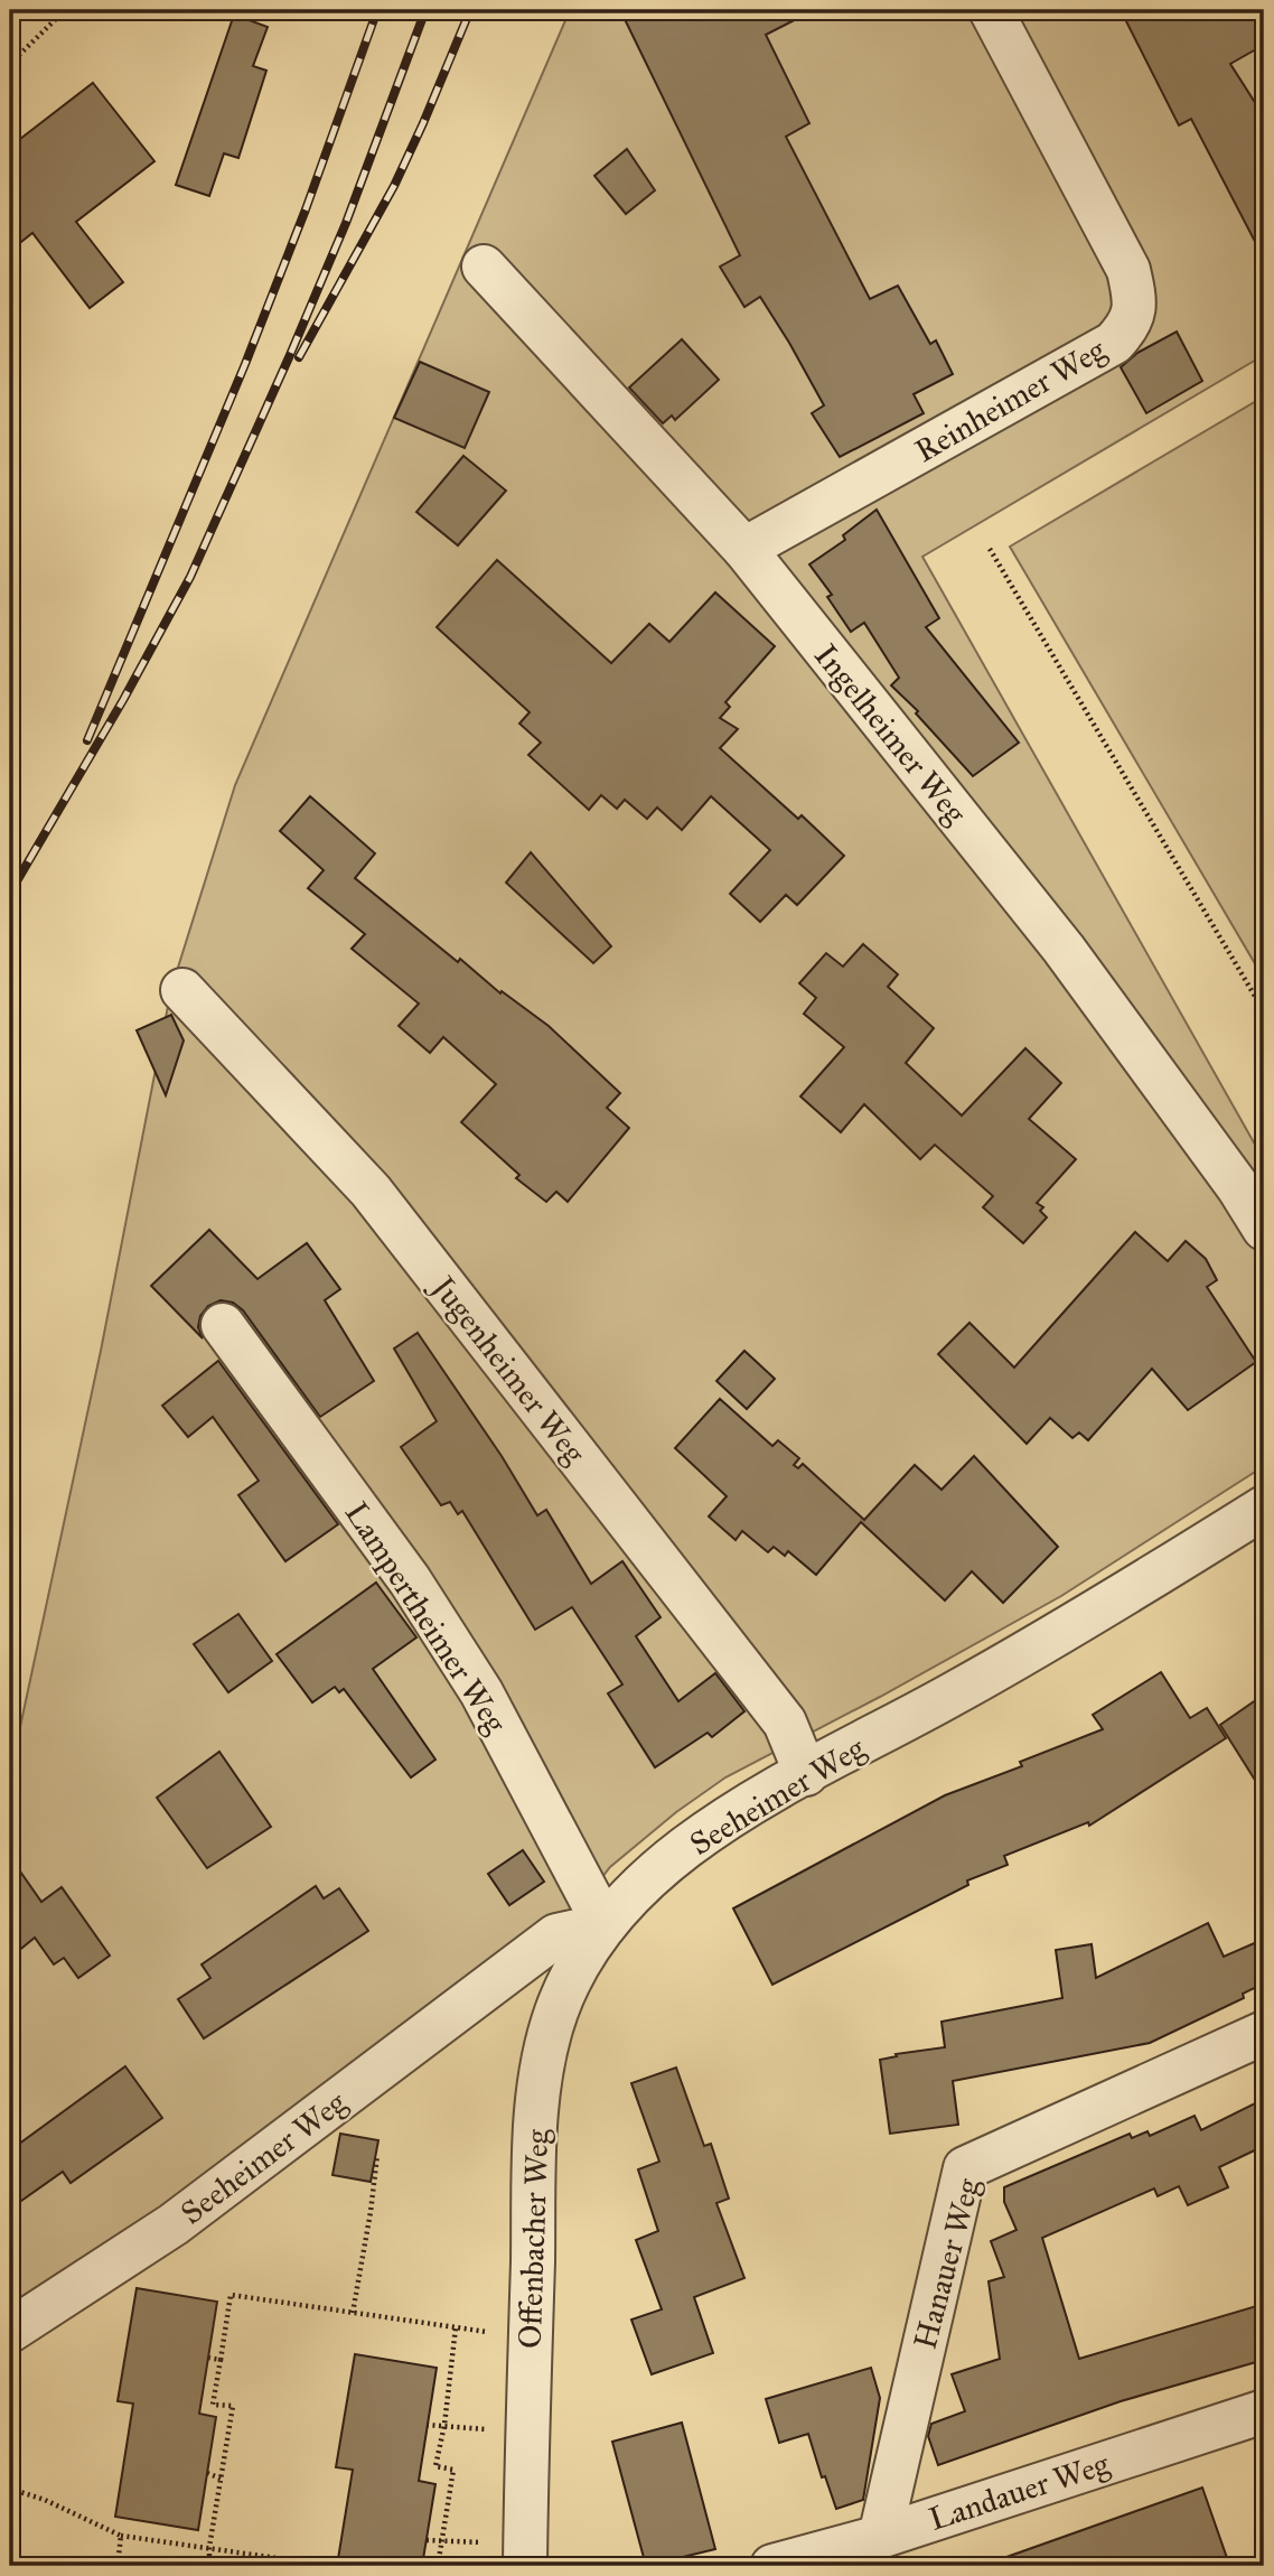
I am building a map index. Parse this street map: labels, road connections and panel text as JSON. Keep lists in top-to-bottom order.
{
  "streets": {
    "street": [
      "Reinheimer Weg",
      "Ingelheimer Weg",
      "Jugenheimer Weg",
      "Lampertheimer Weg",
      "Seeheimer Weg",
      "Offenbacher Weg",
      "Hanauer Weg",
      "Landauer Weg"
    ]
  },
  "crossings": [
    ["Reinheimer Weg", "Ingelheimer Weg"],
    ["Jugenheimer Weg", "Seeheimer Weg"],
    ["Lampertheimer Weg", "Seeheimer Weg"],
    ["Lampertheimer Weg", "Offenbacher Weg"],
    ["Seeheimer Weg", "Offenbacher Weg"],
    ["Hanauer Weg", "Landauer Weg"]
  ]
}
